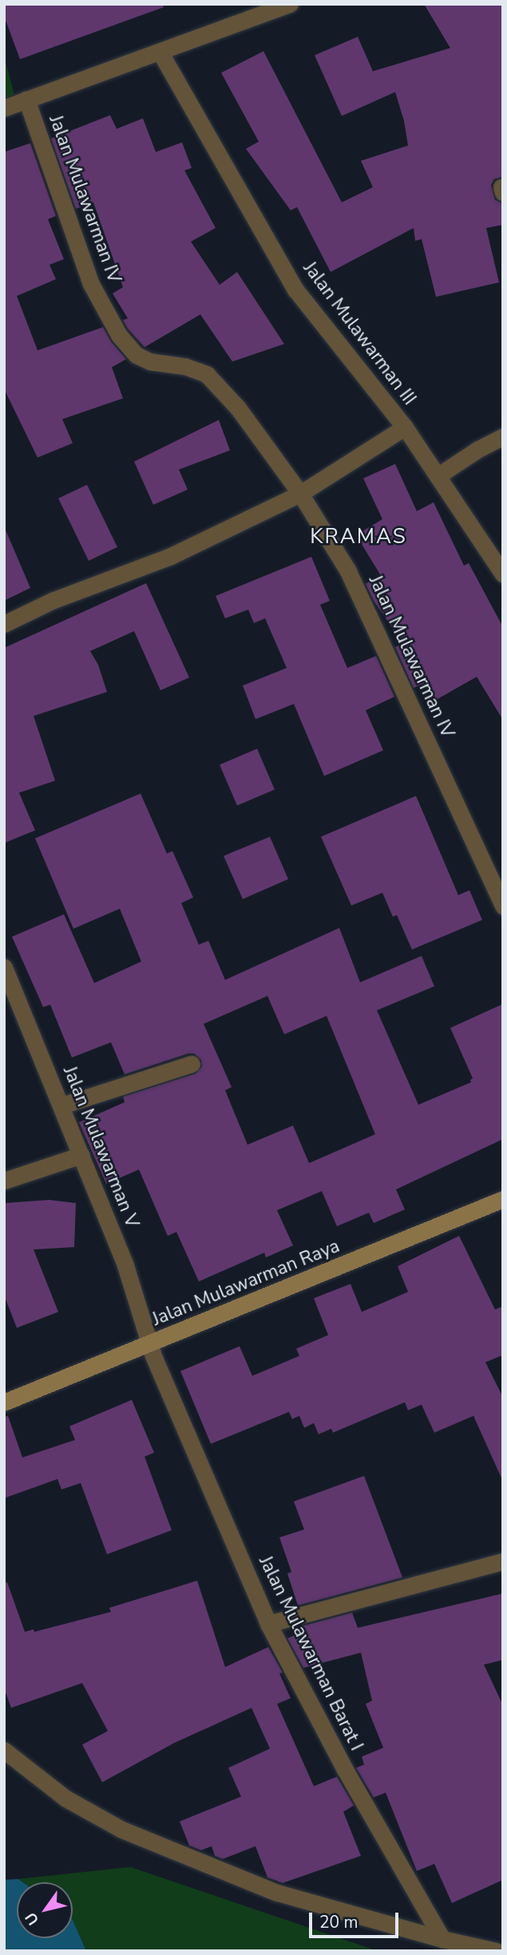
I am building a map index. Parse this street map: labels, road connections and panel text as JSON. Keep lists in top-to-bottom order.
{
  "streets": {
    "main road": ["Jalan Mulawarman Raya"],
    "street": [
      "Jalan Mulawarman IV",
      "Jalan Mulawarman III",
      "Jalan Mulawarman V",
      "Jalan Mulawarman Barat I"
    ]
  },
  "crossings": [
    ["Jalan Mulawarman V", "Jalan Mulawarman Raya"],
    ["Jalan Mulawarman V", "Jalan Mulawarman Barat I"],
    ["Jalan Mulawarman Raya", "Jalan Mulawarman Barat I"]
  ],
  "districts": ["KRAMAS"],
  "scale_bar": "20 m",
  "north": "bottom left"
}
